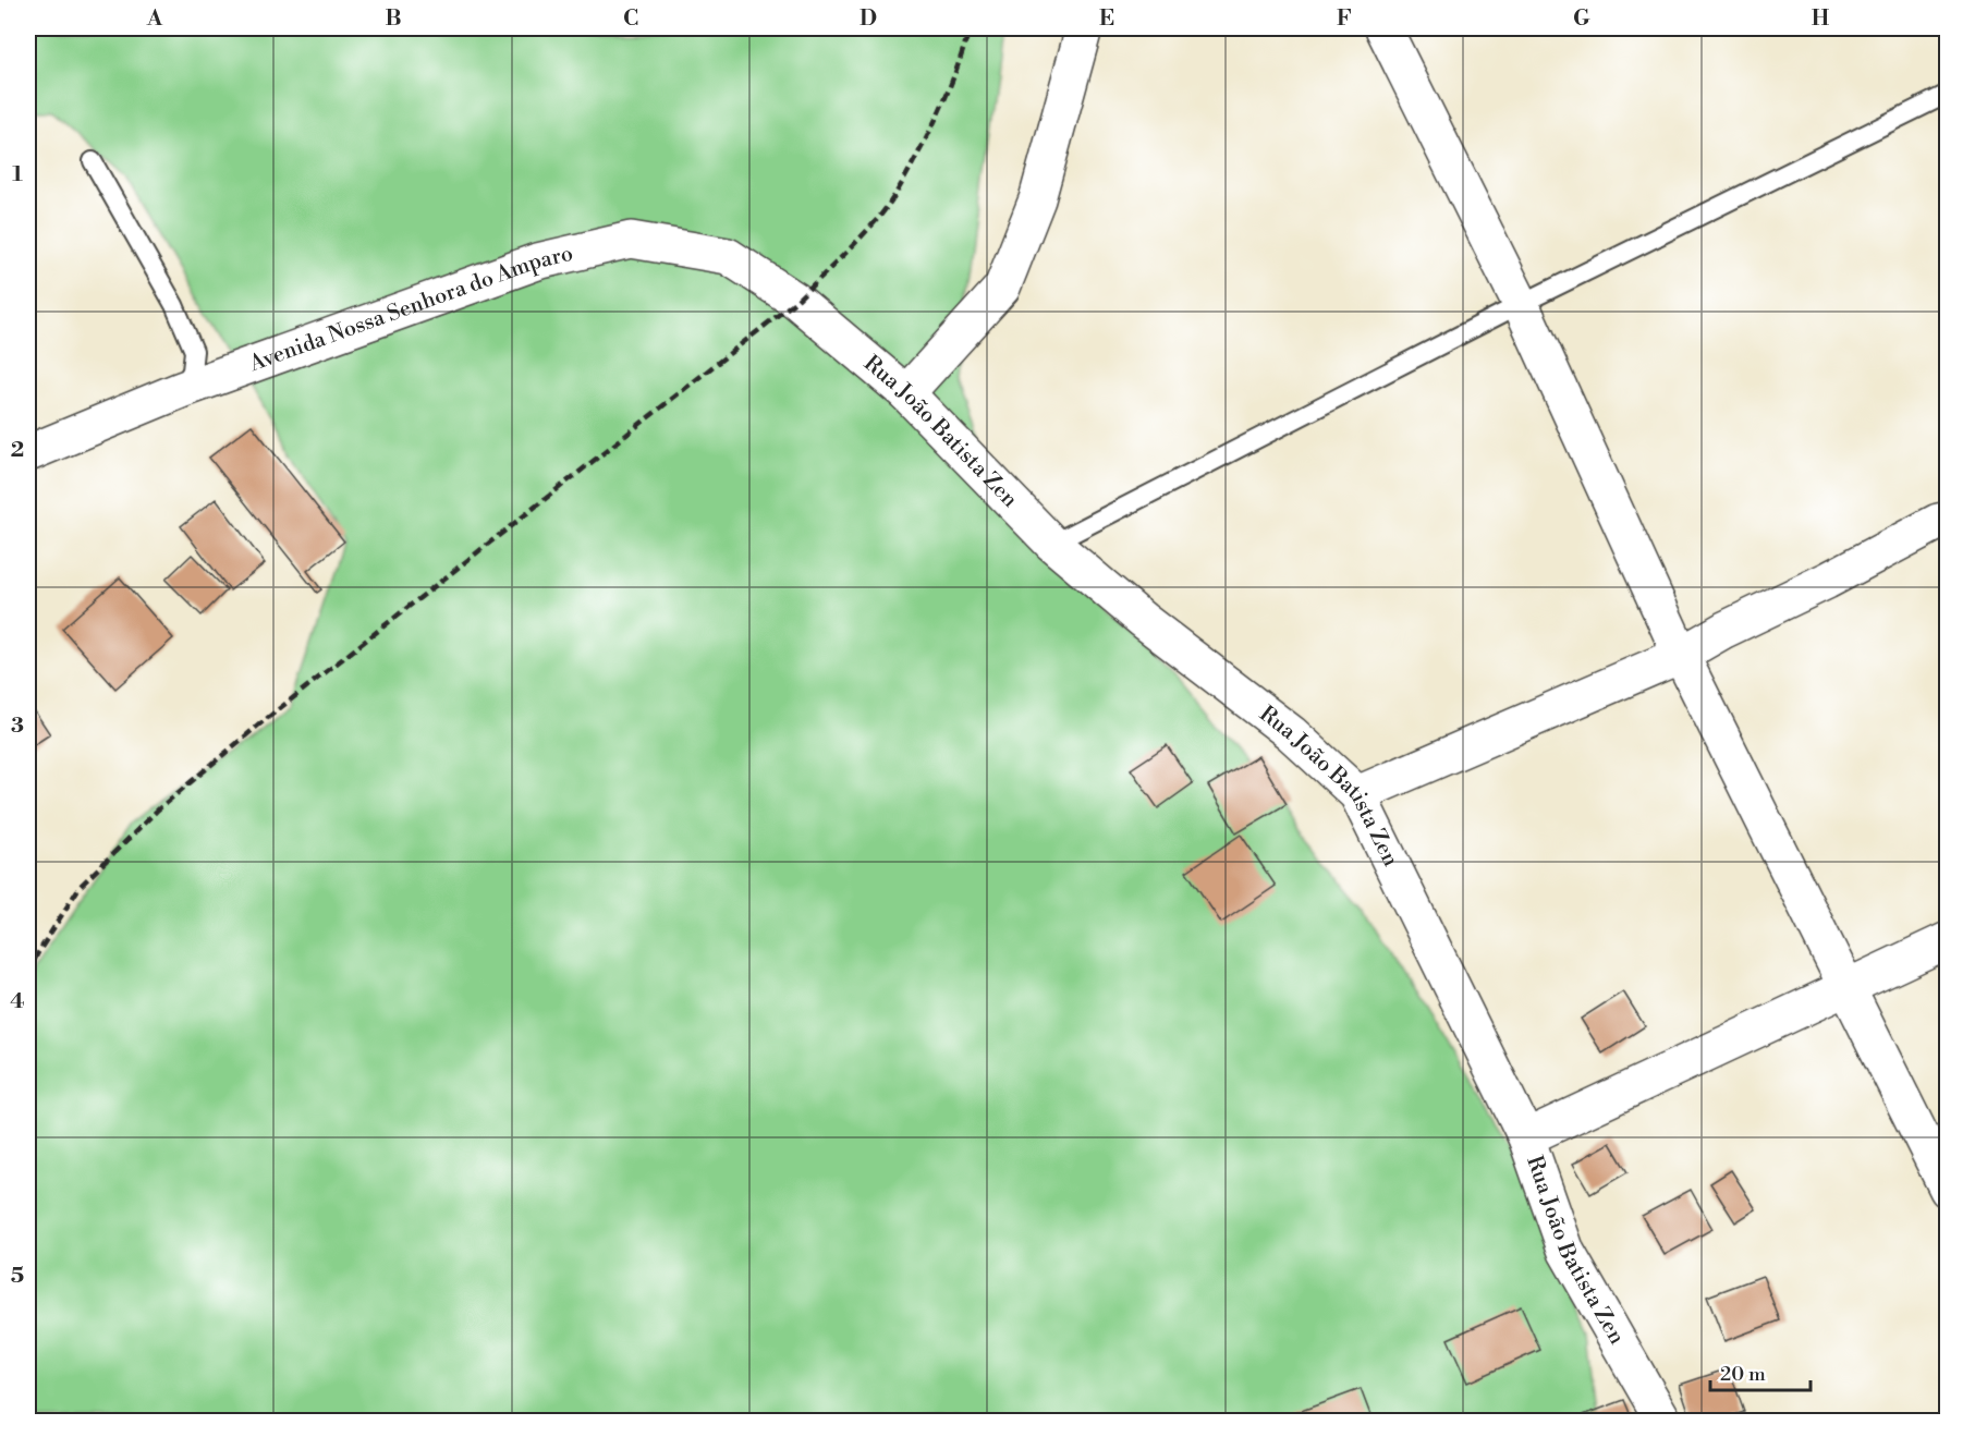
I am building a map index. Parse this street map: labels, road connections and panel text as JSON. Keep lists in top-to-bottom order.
{
  "streets": {
    "street": ["Avenida Nossa Senhora do Amparo", "Rua João Batista Zen"]
  },
  "crossings": [
    ["Avenida Nossa Senhora do Amparo", "Rua João Batista Zen"]
  ],
  "scale_bar": "20 m",
  "grid": {
    "columns": [
      "A",
      "B",
      "C",
      "D",
      "E",
      "F",
      "G",
      "H"
    ],
    "rows": [
      "1",
      "2",
      "3",
      "4",
      "5"
    ]
  }
}
